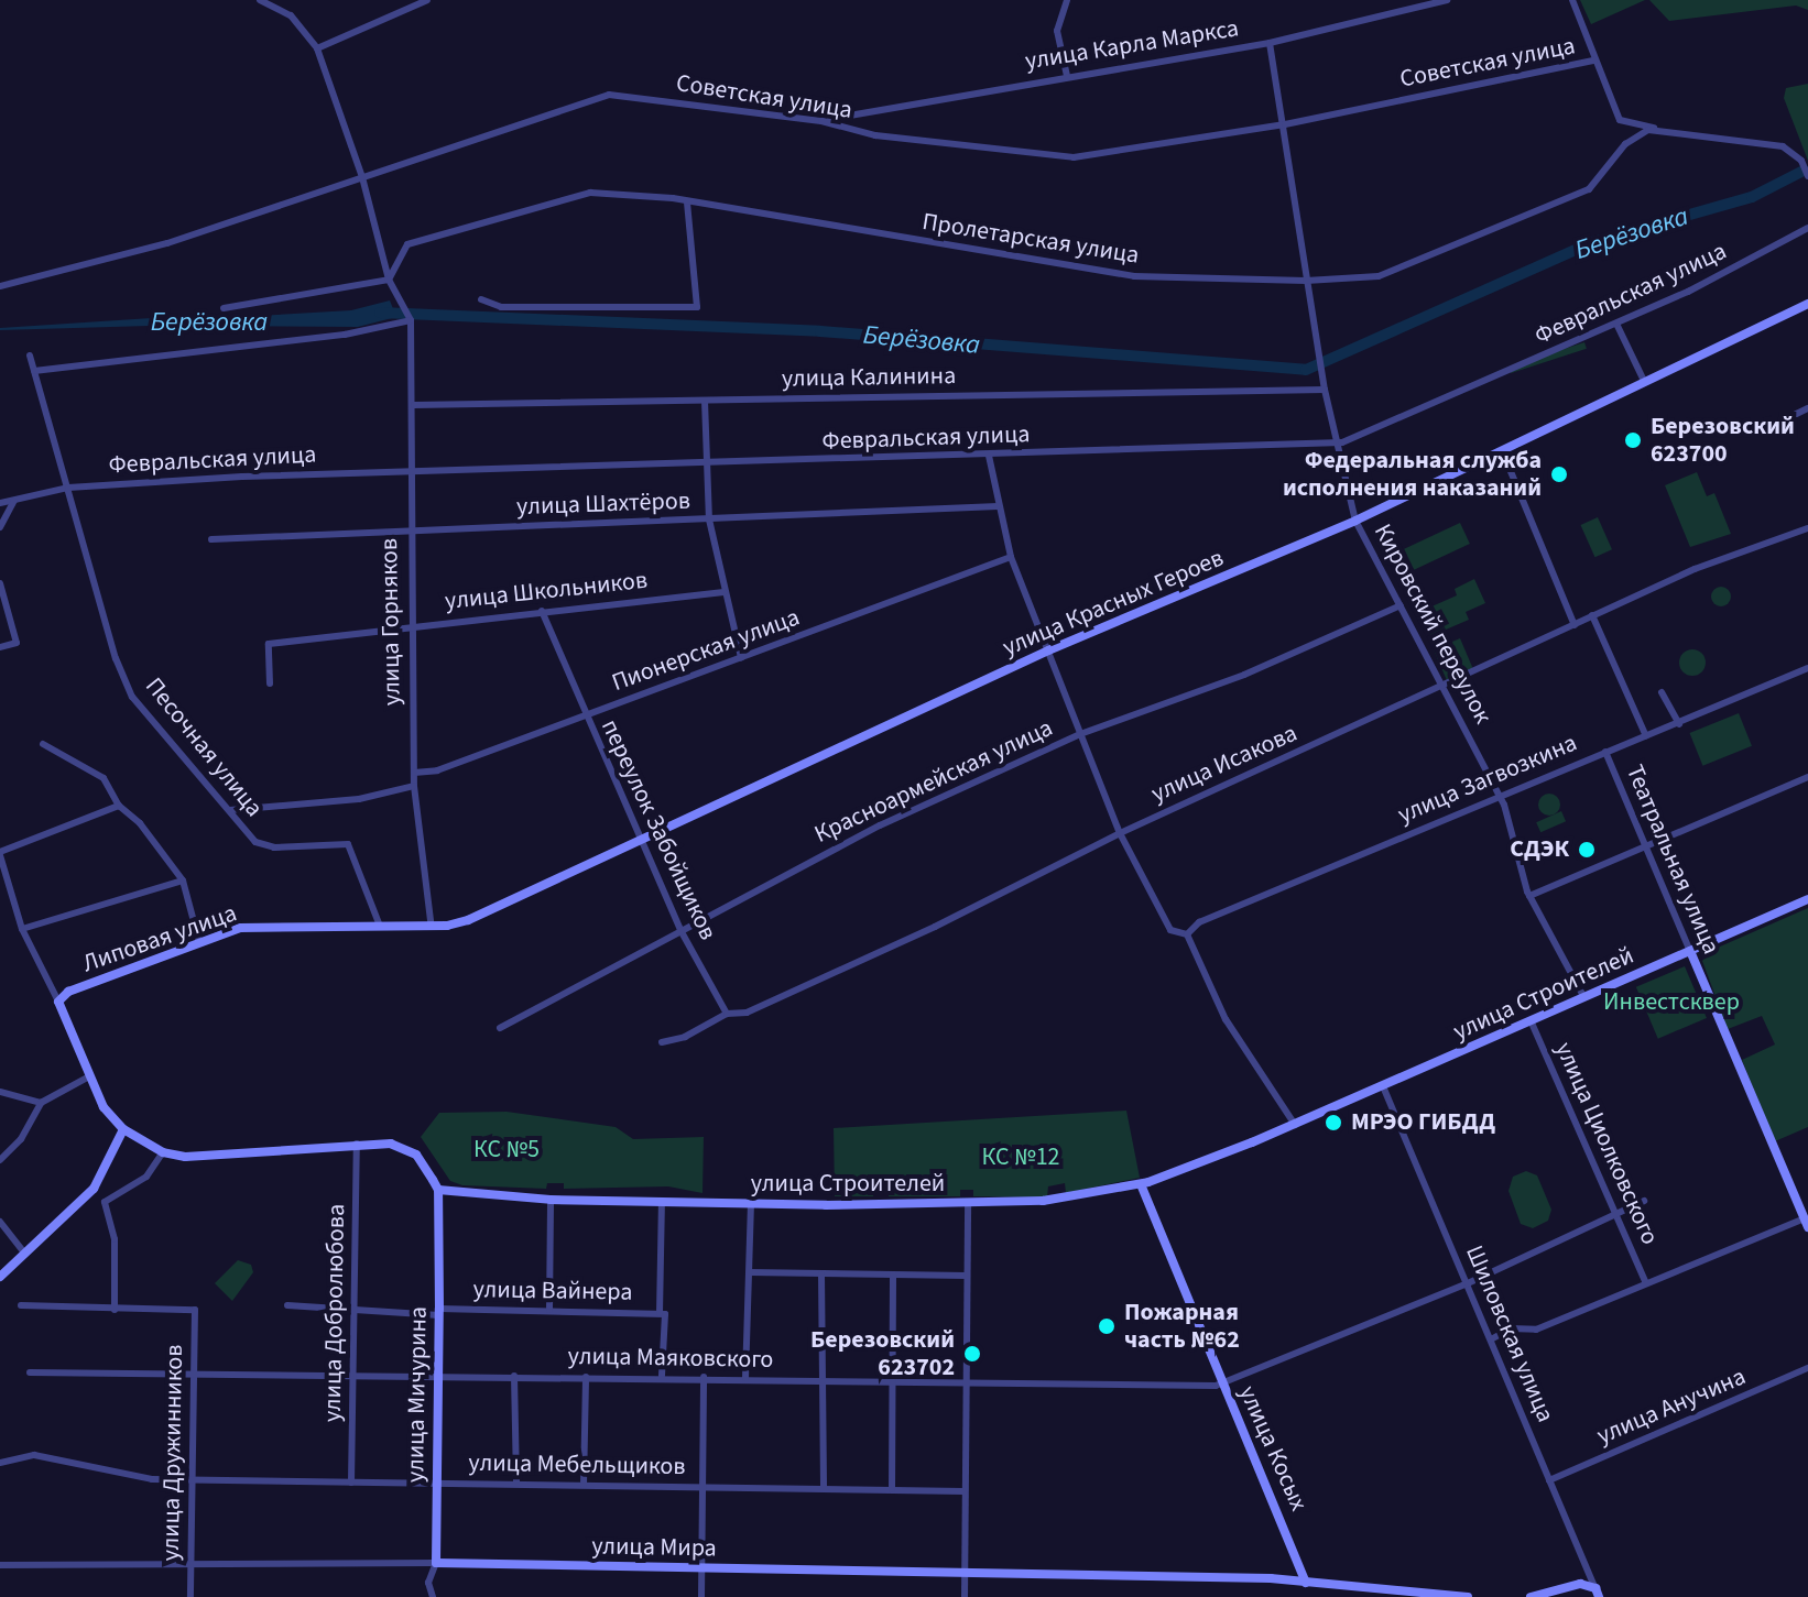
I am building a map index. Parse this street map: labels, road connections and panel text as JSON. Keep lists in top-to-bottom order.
{
  "streets": {
    "main road": [
      "улица Красных Героев",
      "Театральная улица",
      "Липовая улица",
      "улица Строителей",
      "улица Мичурина",
      "улица Косых",
      "улица Мира"
    ],
    "street": [
      "улица Карла Маркса",
      "Советская улица",
      "Пролетарская улица",
      "Февральская улица",
      "улица Калинина",
      "улица Шахтёров",
      "улица Школьников",
      "улица Горняков",
      "Кировский переулок",
      "Пионерская улица",
      "Песочная улица",
      "улица Исакова",
      "улица Загвозкина",
      "Красноармейская улица",
      "переулок Забойщиков",
      "улица Циолковского",
      "улица Вайнера",
      "улица Добролюбова",
      "Шиловская улица",
      "улица Маяковского",
      "улица Анучина",
      "улица Дружинников",
      "улица Мебельщиков"
    ]
  },
  "crossings": [
    ["улица Карла Маркса", "Советская улица"],
    ["улица Карла Маркса", "Кировский переулок"],
    ["Советская улица", "Кировский переулок"],
    ["Пролетарская улица", "Кировский переулок"],
    ["Февральская улица", "улица Горняков"],
    ["Февральская улица", "Кировский переулок"],
    ["Февральская улица", "Песочная улица"],
    ["улица Калинина", "улица Горняков"],
    ["улица Калинина", "Кировский переулок"],
    ["улица Шахтёров", "улица Горняков"],
    ["улица Школьников", "улица Горняков"],
    ["улица Школьников", "переулок Забойщиков"],
    ["улица Красных Героев", "улица Горняков"],
    ["улица Красных Героев", "Кировский переулок"],
    ["улица Красных Героев", "Песочная улица"],
    ["улица Красных Героев", "переулок Забойщиков"],
    ["улица Красных Героев", "Липовая улица"],
    ["улица Горняков", "Пионерская улица"],
    ["Кировский переулок", "улица Исакова"],
    ["Кировский переулок", "улица Загвозкина"],
    ["Кировский переулок", "Красноармейская улица"],
    ["Кировский переулок", "улица Строителей"],
    ["Пионерская улица", "переулок Забойщиков"],
    ["Песочная улица", "Липовая улица"],
    ["улица Исакова", "переулок Забойщиков"],
    ["улица Загвозкина", "Театральная улица"],
    ["Красноармейская улица", "переулок Забойщиков"],
    ["Театральная улица", "улица Строителей"],
    ["Театральная улица", "улица Циолковского"],
    ["улица Строителей", "улица Циолковского"],
    ["улица Строителей", "Шиловская улица"],
    ["улица Строителей", "улица Мичурина"],
    ["улица Строителей", "улица Косых"],
    ["улица Циолковского", "Шиловская улица"],
    ["улица Циолковского", "улица Маяковского"],
    ["улица Вайнера", "улица Добролюбова"],
    ["улица Вайнера", "улица Мичурина"],
    ["улица Добролюбова", "улица Маяковского"],
    ["улица Добролюбова", "улица Мебельщиков"],
    ["Шиловская улица", "улица Маяковского"],
    ["Шиловская улица", "улица Анучина"],
    ["улица Маяковского", "улица Мичурина"],
    ["улица Маяковского", "улица Косых"],
    ["улица Маяковского", "улица Дружинников"],
    ["улица Мичурина", "улица Мебельщиков"],
    ["улица Мичурина", "улица Мира"],
    ["улица Косых", "улица Мира"],
    ["улица Дружинников", "улица Мебельщиков"],
    ["улица Дружинников", "улица Мира"]
  ],
  "water": ["Берёзовка"],
  "parks": ["Инвестсквер", "КС №5", "КС №12"],
  "places": [
    "Березовский 623700",
    "Федеральная служба исполнения наказаний",
    "СДЭК",
    "МРЭО ГИБДД",
    "Пожарная часть №62",
    "Березовский 623702"
  ]
}
